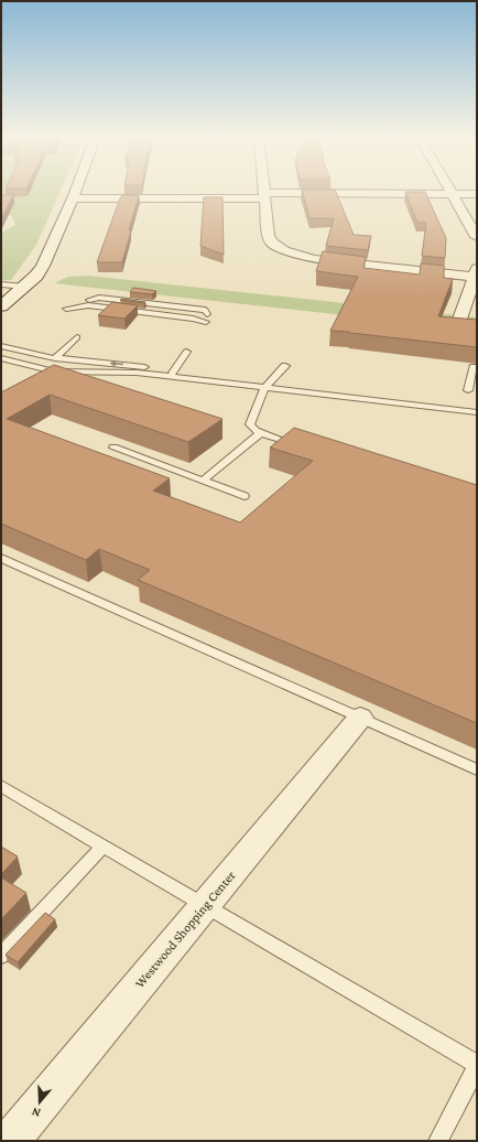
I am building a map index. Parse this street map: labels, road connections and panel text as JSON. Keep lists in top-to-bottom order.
{
  "streets": {
    "street": ["Westwood Shopping Center"]
  },
  "north": "bottom"
}
